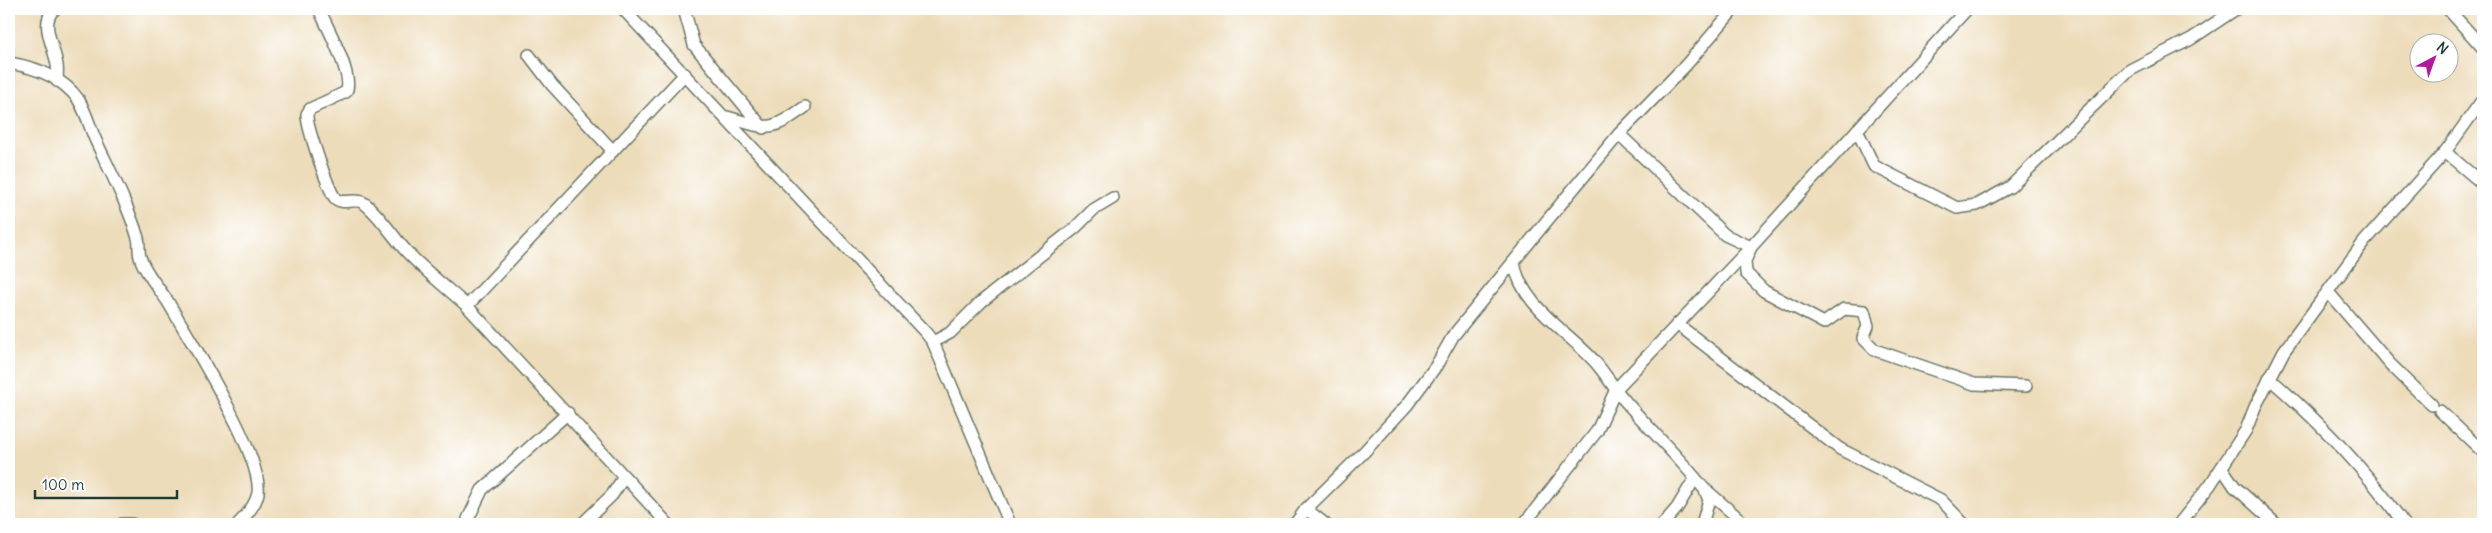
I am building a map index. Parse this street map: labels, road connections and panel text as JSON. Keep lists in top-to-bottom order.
{
  "scale_bar": "100 m",
  "north": "top right"
}
